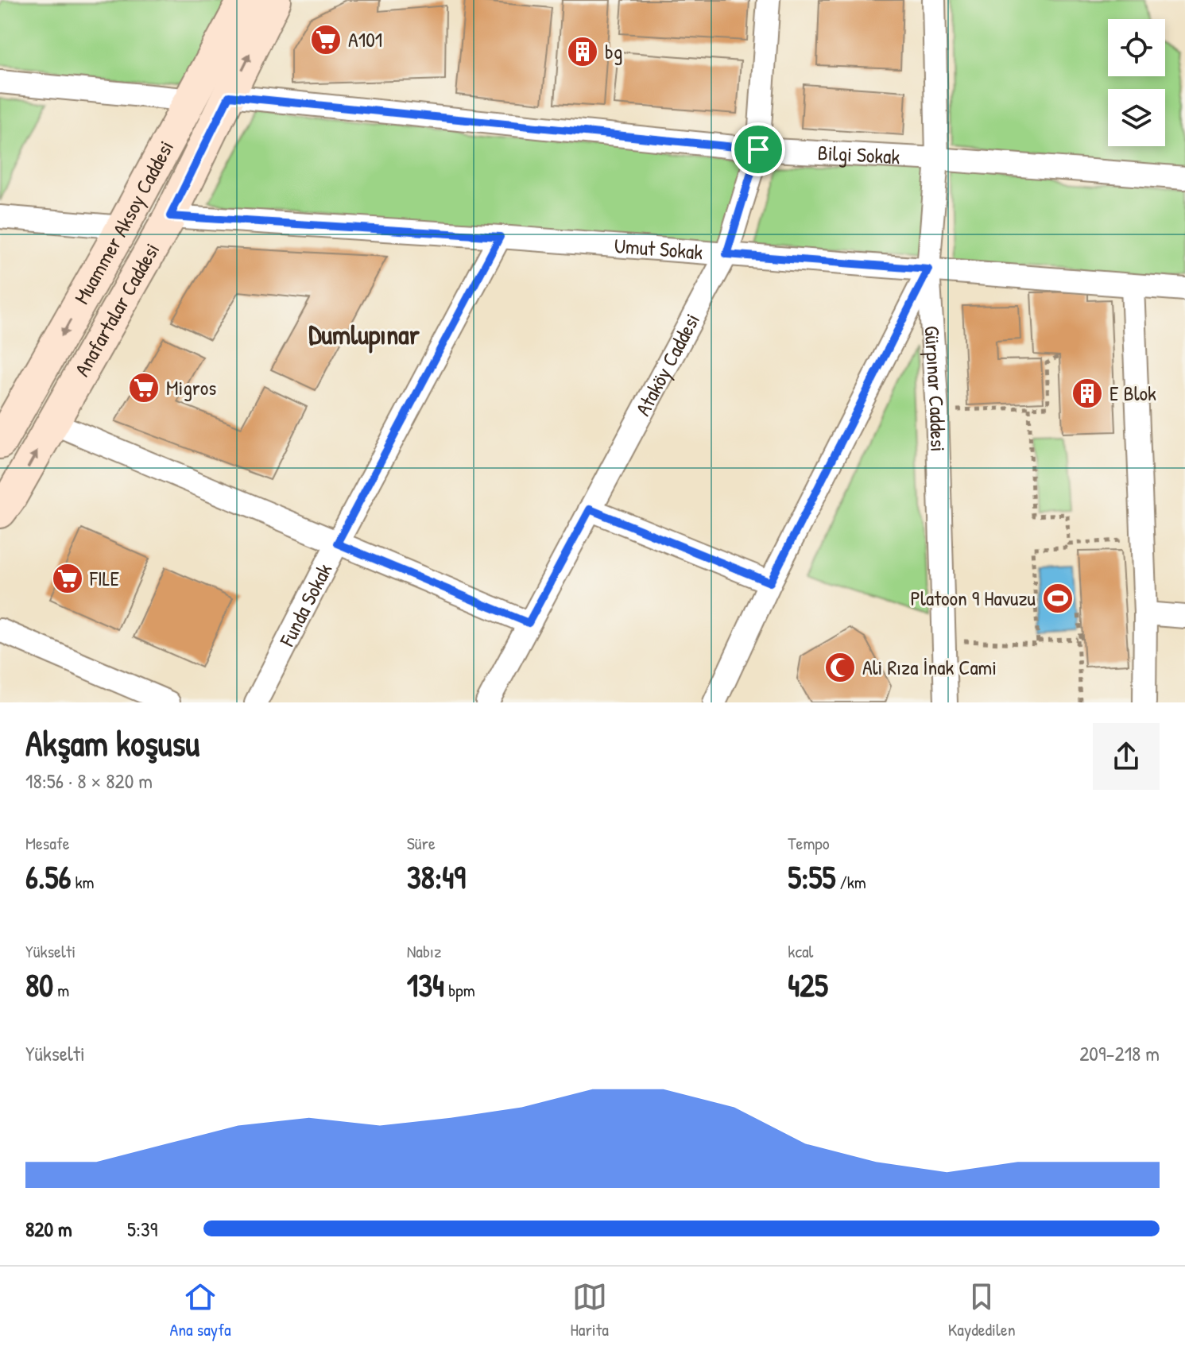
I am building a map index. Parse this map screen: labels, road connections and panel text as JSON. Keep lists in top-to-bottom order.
{
  "streets": {
    "main road": ["Muammer Aksoy Caddesi", "Anafartalar Caddesi"],
    "street": [
      "Bilgi Sokak",
      "Umut Sokak",
      "Ataköy Caddesi",
      "Gürpınar Caddesi",
      "Funda Sokak"
    ]
  },
  "crossings": [
    ["Bilgi Sokak", "Anafartalar Caddesi"],
    ["Bilgi Sokak", "Ataköy Caddesi"],
    ["Bilgi Sokak", "Gürpınar Caddesi"],
    ["Umut Sokak", "Anafartalar Caddesi"],
    ["Umut Sokak", "Ataköy Caddesi"],
    ["Umut Sokak", "Gürpınar Caddesi"],
    ["Umut Sokak", "Funda Sokak"]
  ],
  "one_way": ["Muammer Aksoy Caddesi", "Anafartalar Caddesi"],
  "districts": ["Dumlupınar"],
  "places": {
    "supermarket": ["A101", "Migros", "FILE"],
    "building": ["bg", "E Blok"],
    "sports": ["Platoon 9 Havuzu"],
    "mosque": ["Ali Rıza İnak Cami"]
  },
  "page": {
    "heading": ["Akşam koşusu", "18:56 · 8 × 820 m"],
    "stats": [
      ["Mesafe", "6.56 km"],
      ["Süre", "38:49"],
      ["Tempo", "5:55 /km"],
      ["Yükselti", "80 m"],
      ["Nabız", "134 bpm"],
      ["kcal", "425"]
    ],
    "chart": ["Yükselti", "209–218 m"],
    "list": [
      {
        "name": "820 m",
        "note": "5:39"
      }
    ],
    "tabs": ["Ana sayfa", "Harita", "Kaydedilen"]
  }
}
